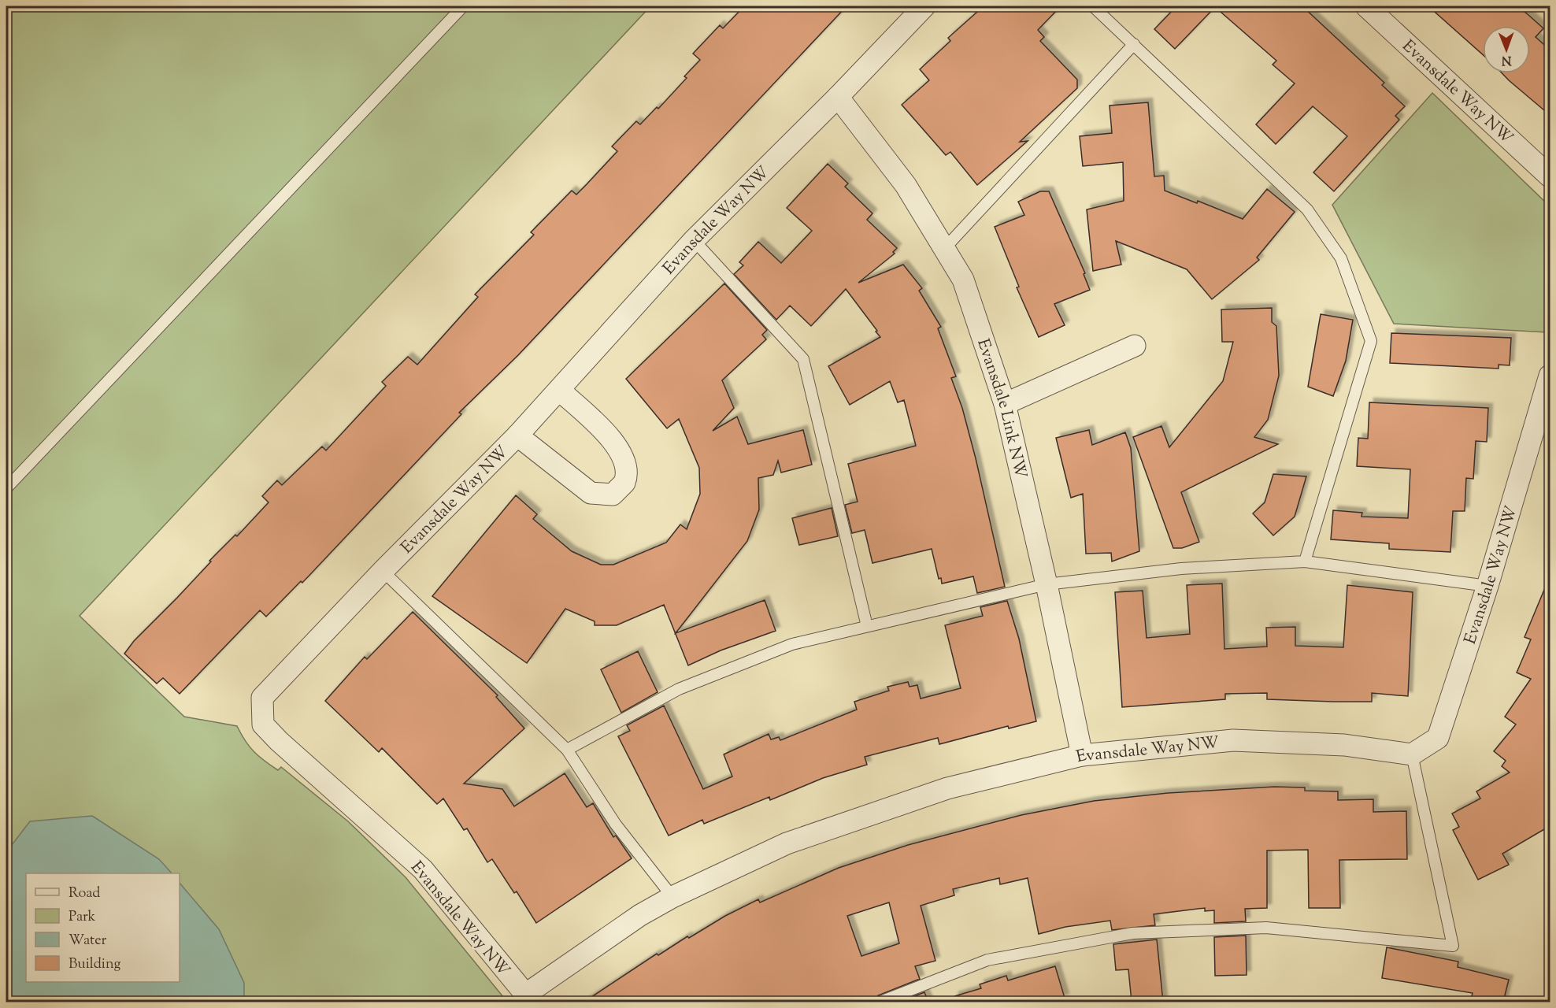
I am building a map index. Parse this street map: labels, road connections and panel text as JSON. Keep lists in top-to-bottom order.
{
  "streets": {
    "street": ["Evansdale Way NW", "Evansdale Link NW"]
  },
  "crossings": [
    ["Evansdale Way NW", "Evansdale Link NW"]
  ],
  "legend": [
    "Road",
    "Park",
    "Water",
    "Building"
  ],
  "north": "bottom"
}
